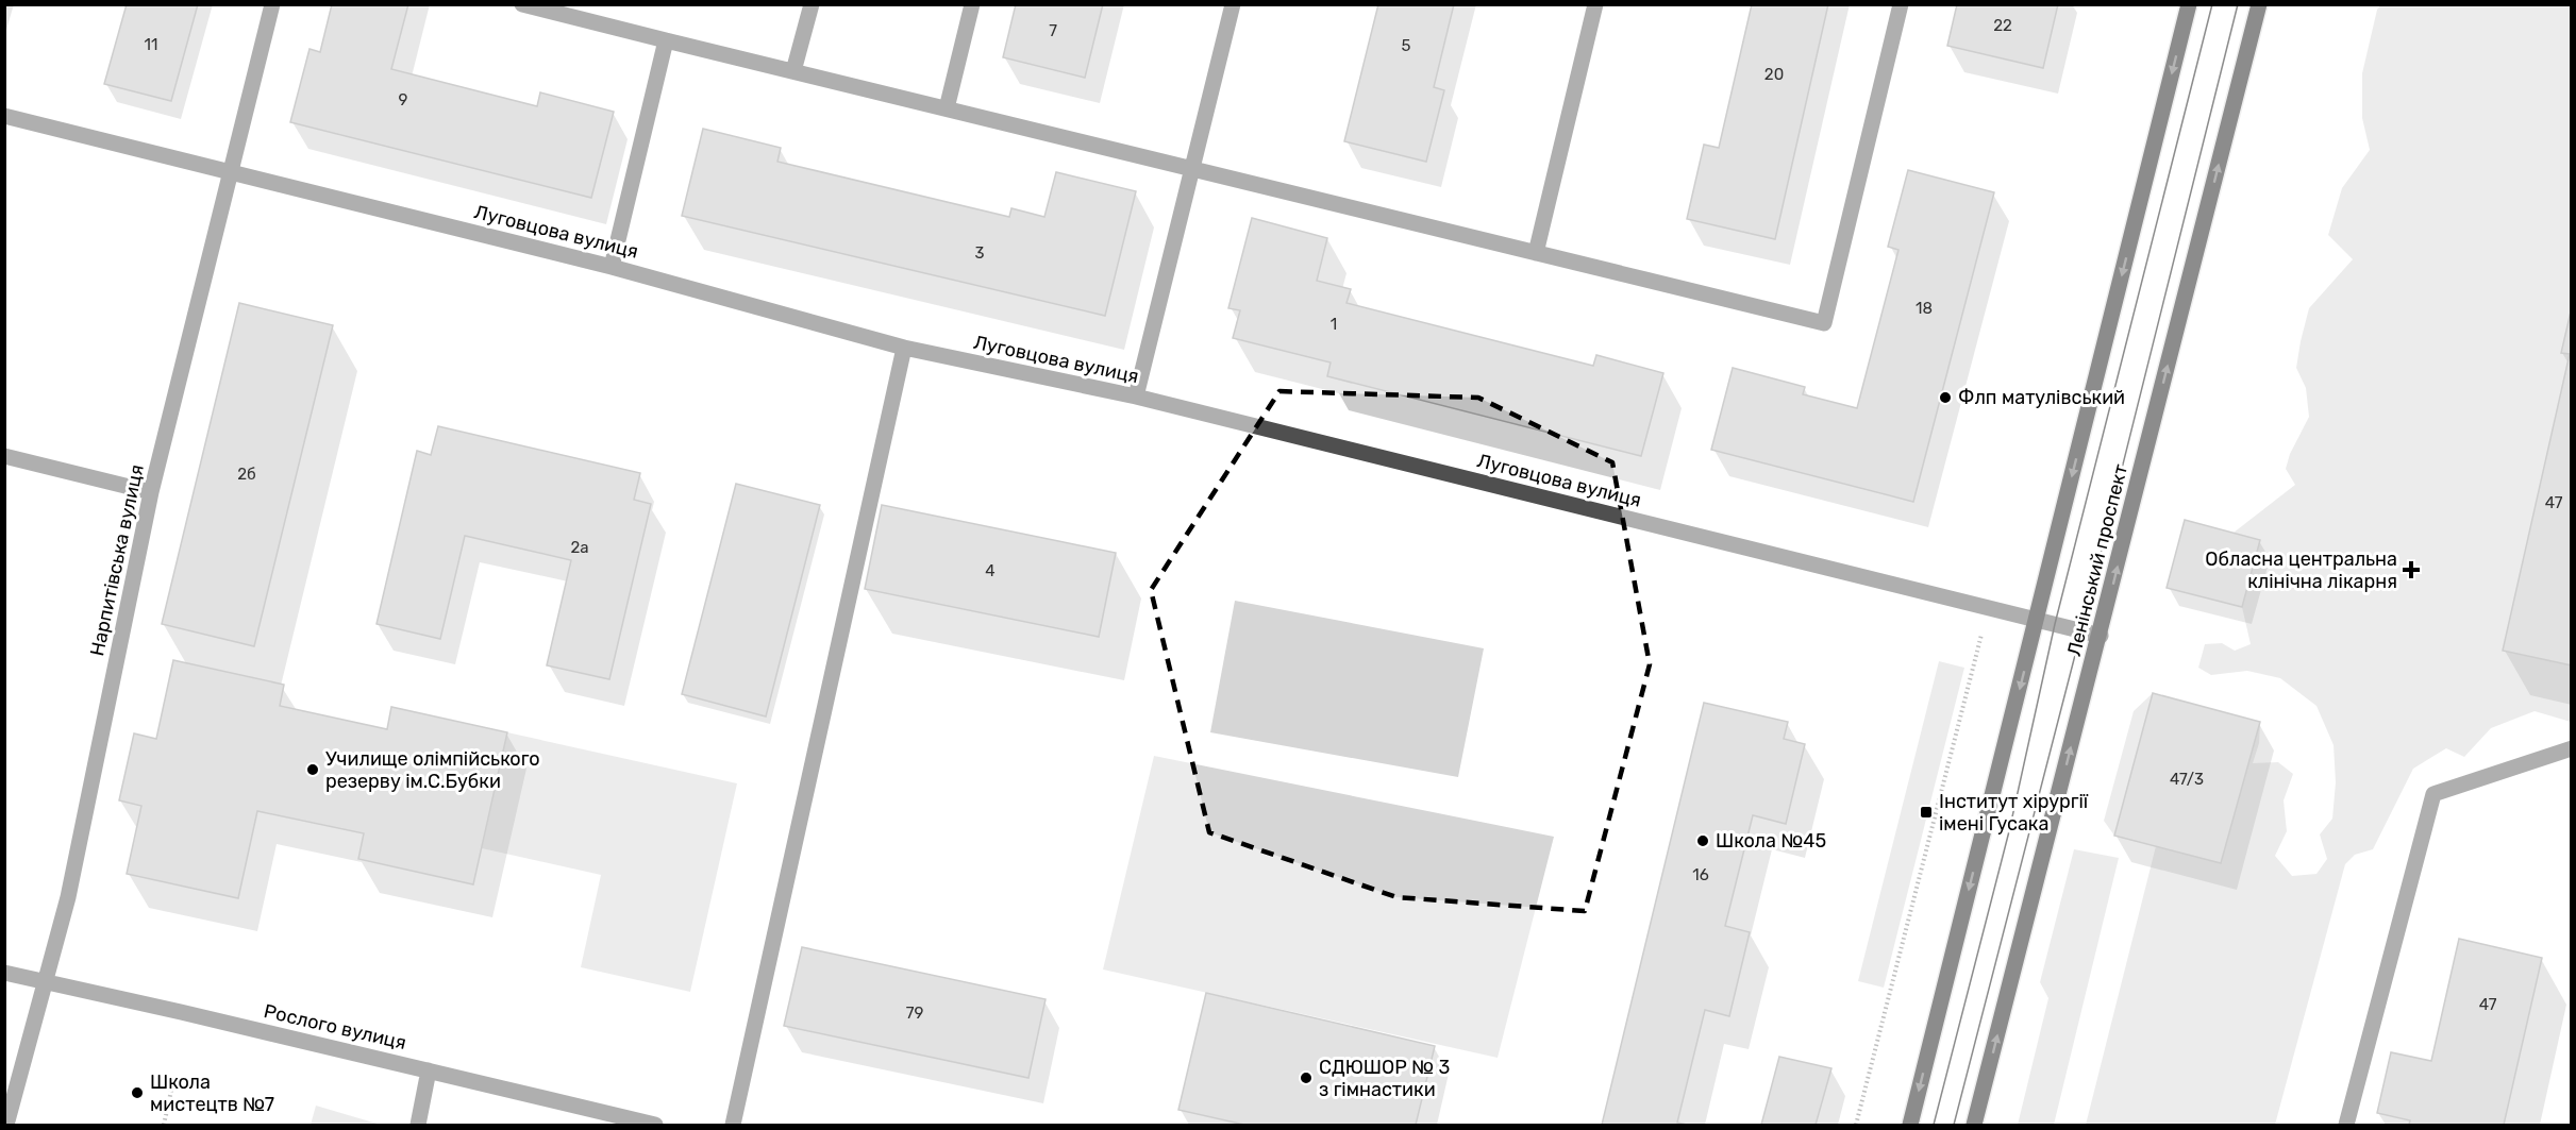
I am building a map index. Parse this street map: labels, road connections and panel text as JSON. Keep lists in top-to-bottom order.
{
  "streets": {
    "main road": ["Ленінський проспект"],
    "street": ["Луговцова вулиця", "Нарпитівська вулиця", "Рослого вулиця"]
  },
  "crossings": [
    ["Луговцова вулиця", "Нарпитівська вулиця"],
    ["Луговцова вулиця", "Ленінський проспект"],
    ["Нарпитівська вулиця", "Рослого вулиця"]
  ],
  "places": {
    "other": [
      "Флп матулівський",
      "Училище олімпійського резерву ім.С.Бубки",
      "Школа №45",
      "СДЮШОР № 3 з гімнастики",
      "Школа мистецтв №7"
    ],
    "health": ["Обласна центральна клінічна лікарня"],
    "transit": ["Інститут хірургії імені Гусака"]
  },
  "house_numbers": [
    "22",
    "7",
    "11",
    "5",
    "20",
    "9",
    "3",
    "18",
    "1",
    "2б",
    "47",
    "2а",
    "4",
    "47/3",
    "16",
    "47",
    "79"
  ]
}
